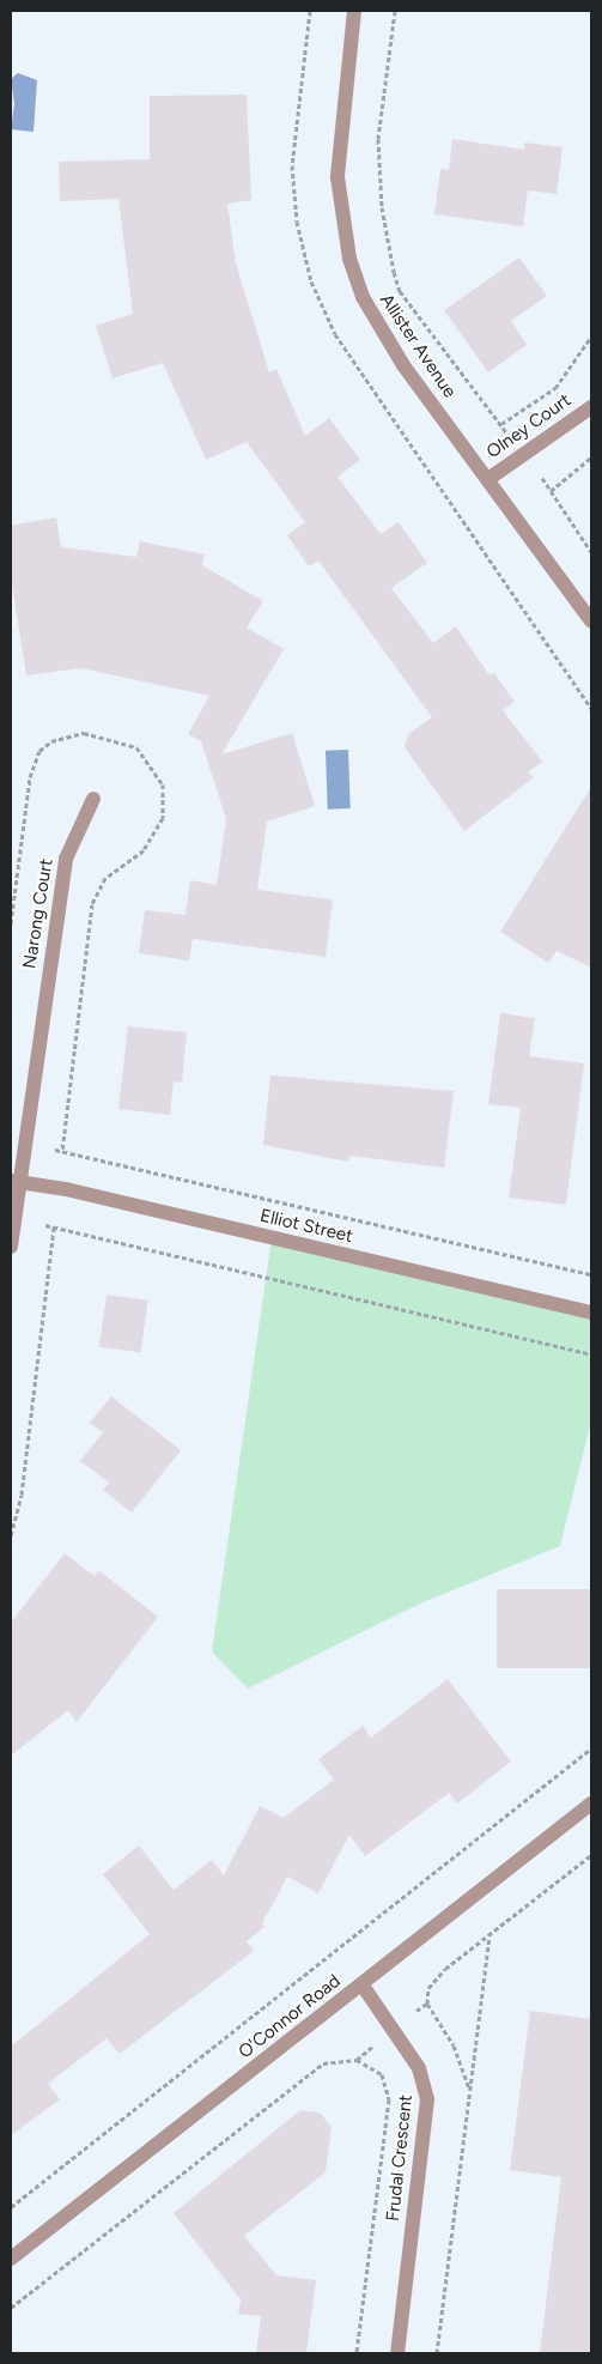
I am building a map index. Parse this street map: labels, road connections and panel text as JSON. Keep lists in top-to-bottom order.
{
  "streets": {
    "street": [
      "Allister Avenue",
      "Olney Court",
      "Narong Court",
      "Elliot Street",
      "O'Connor Road",
      "Frudal Crescent"
    ]
  },
  "crossings": [
    ["Allister Avenue", "Olney Court"],
    ["Narong Court", "Elliot Street"],
    ["O'Connor Road", "Frudal Crescent"]
  ]
}
